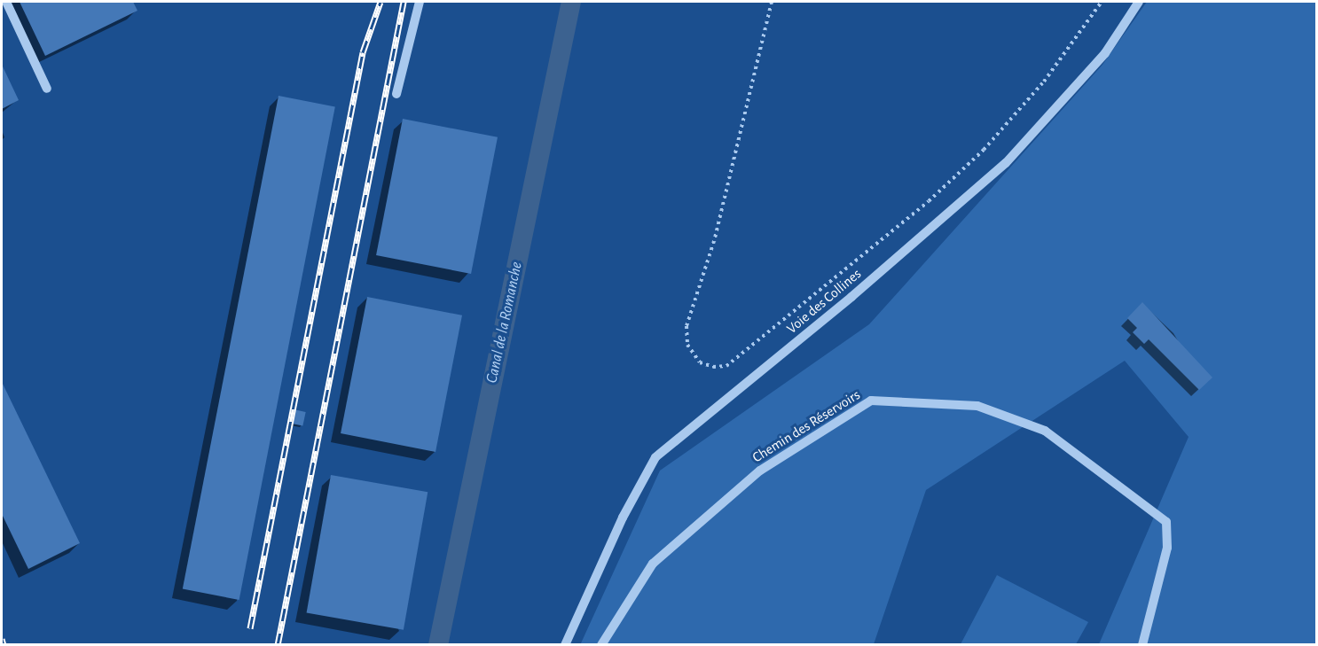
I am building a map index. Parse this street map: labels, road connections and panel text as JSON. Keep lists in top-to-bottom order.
{
  "streets": {
    "street": ["Voie des Collines", "Chemin des Réservoirs"]
  },
  "water": ["Canal de la Romanche"]
}
